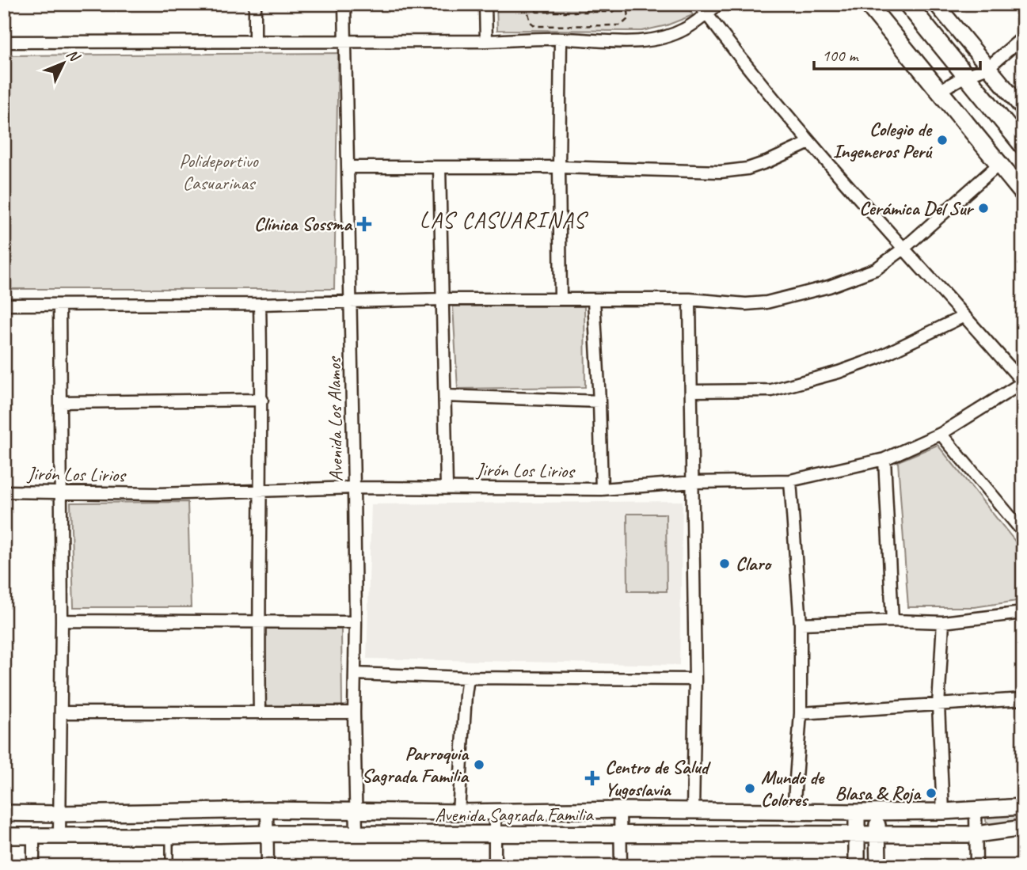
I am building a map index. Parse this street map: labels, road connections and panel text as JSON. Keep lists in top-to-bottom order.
{
  "streets": {
    "main road": ["Avenida Sagrada Familia"],
    "street": ["Avenida Los Alamos", "Jirón Los Lirios"]
  },
  "crossings": [
    ["Avenida Los Alamos", "Jirón Los Lirios"],
    ["Avenida Los Alamos", "Avenida Sagrada Familia"]
  ],
  "districts": ["LAS CASUARINAS"],
  "parks": ["Polideportivo Casuarinas"],
  "places": {
    "other": [
      "Colegio de Ingeneros Perú",
      "Cerámica Del Sur",
      "Claro",
      "Parroquia Sagrada Familia",
      "Mundo de Colores",
      "Blasa & Roja"
    ],
    "health": ["Clínica Sossma", "Centro de Salud Yugoslavia"]
  },
  "scale_bar": "100 m",
  "north": "top right"
}
